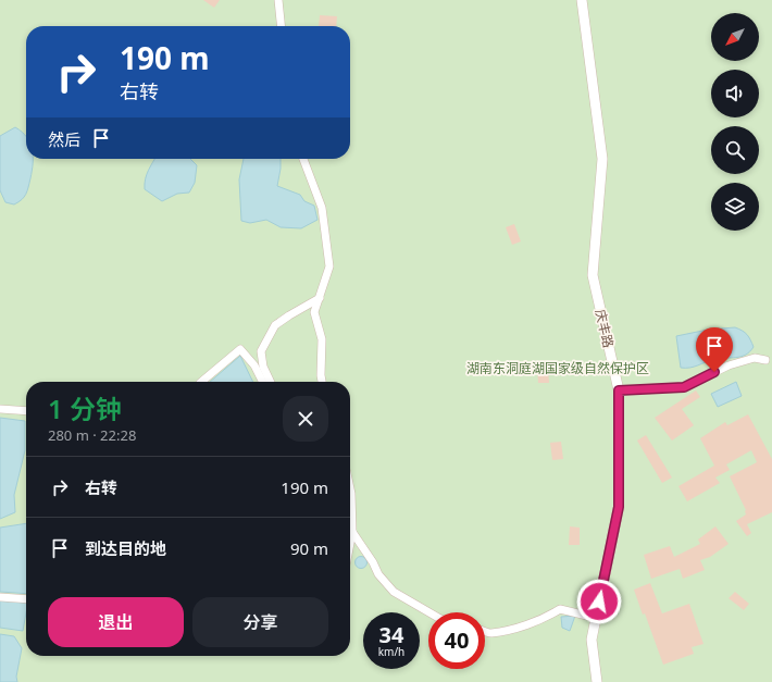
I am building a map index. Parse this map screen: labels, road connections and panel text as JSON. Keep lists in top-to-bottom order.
{
  "streets": {
    "street": ["庆丰路"]
  },
  "parks": ["湖南东洞庭湖国家级自然保护区"],
  "north": "bottom left",
  "page": {
    "turn": ["190 m", "右转"],
    "then": "然后",
    "heading": ["1 分钟", "280 m · 22:28"],
    "list": [
      {
        "name": "右转",
        "value": "190 m"
      },
      {
        "name": "到达目的地",
        "value": "90 m"
      }
    ],
    "buttons": ["退出", "分享"],
    "speed": "34 km/h",
    "limit": "40"
  }
}
